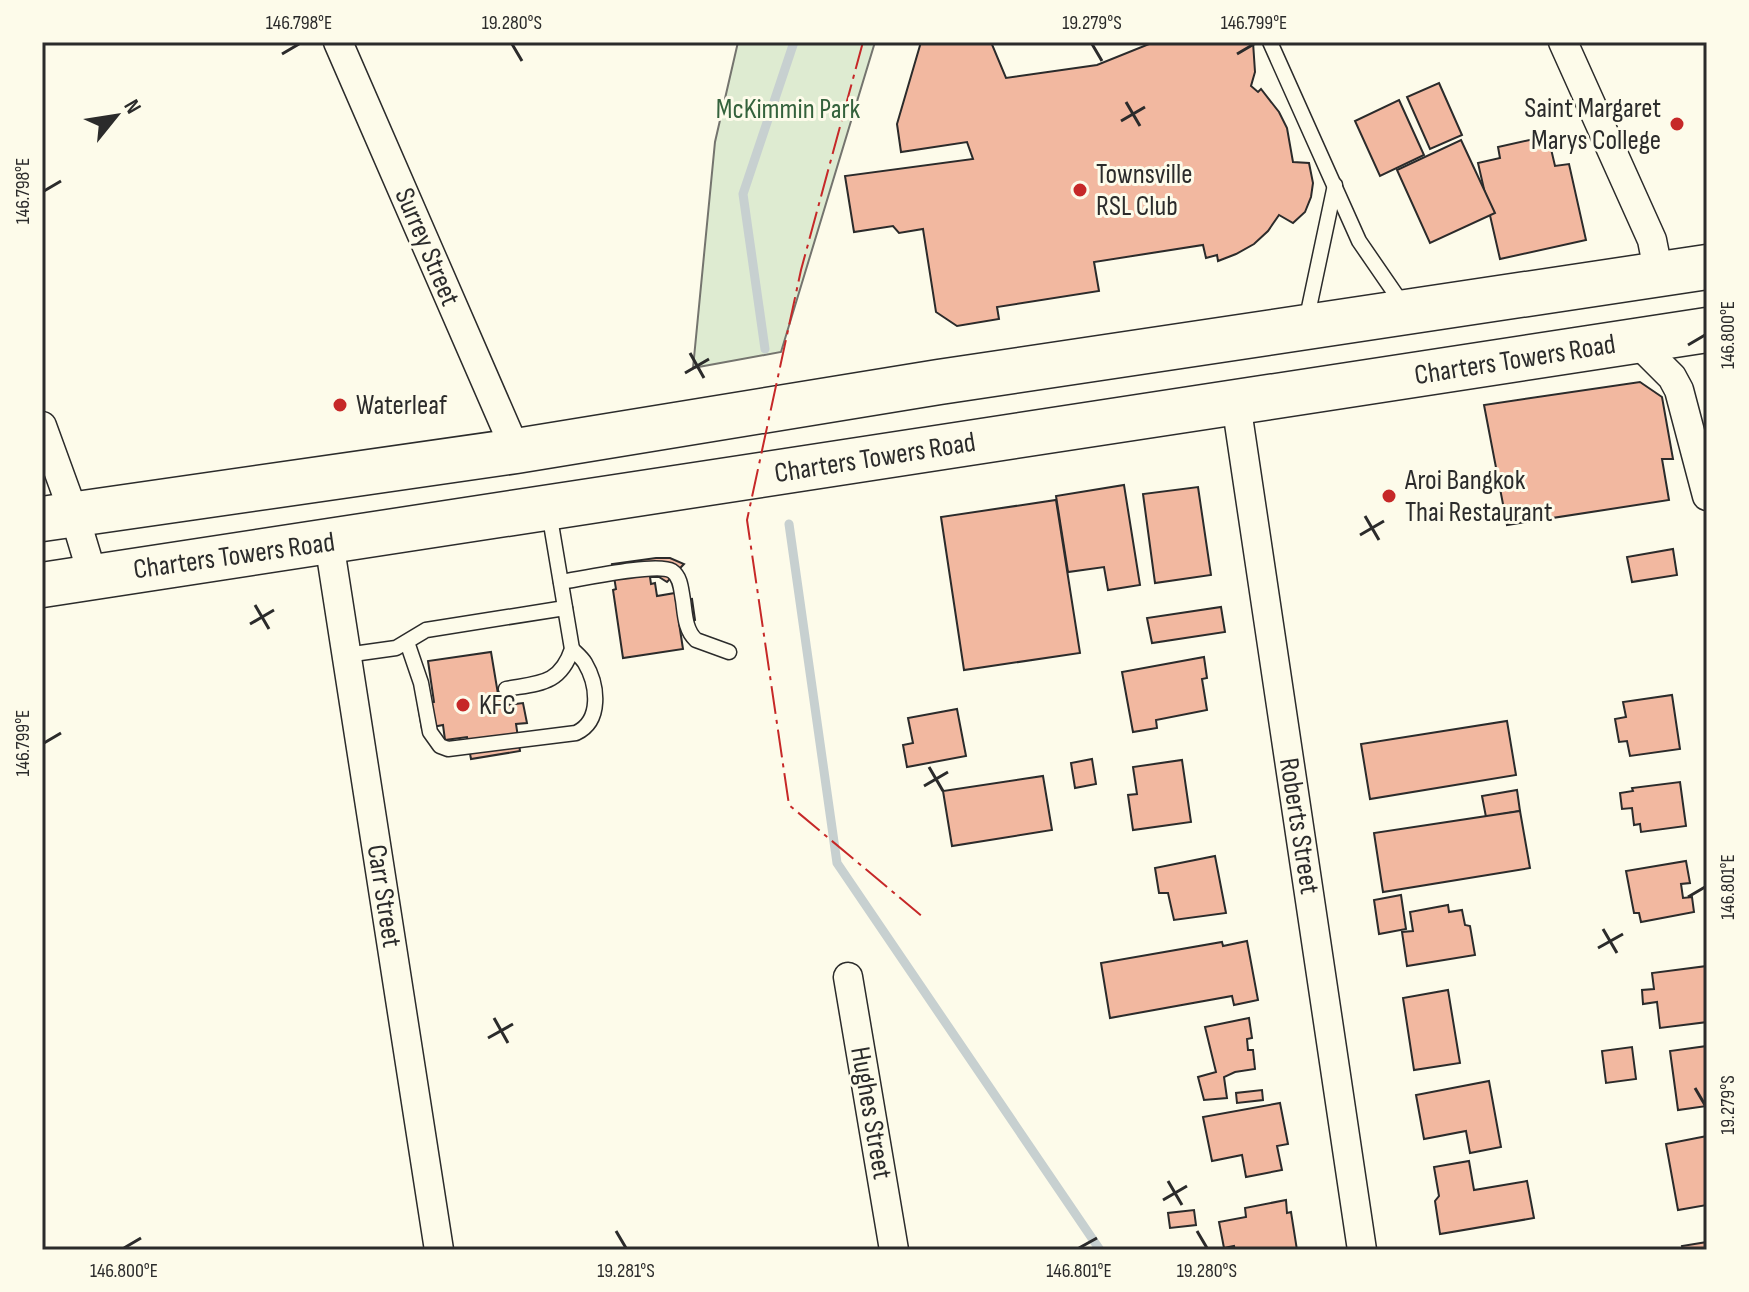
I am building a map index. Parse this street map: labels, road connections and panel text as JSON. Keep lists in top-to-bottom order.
{
  "streets": {
    "main road": ["Charters Towers Road"],
    "street": [
      "Surrey Street",
      "Roberts Street",
      "Carr Street",
      "Hughes Street"
    ]
  },
  "crossings": [
    ["Charters Towers Road", "Roberts Street"],
    ["Charters Towers Road", "Carr Street"]
  ],
  "parks": ["McKimmin Park"],
  "places": [
    "Saint Margaret Marys College",
    "Townsville RSL Club",
    "Waterleaf",
    "Aroi Bangkok Thai Restaurant",
    "KFC"
  ],
  "north": "top right",
  "coordinates": [
    "146.798°E",
    "19.280°S",
    "19.279°S",
    "146.799°E",
    "146.800°E",
    "146.801°E",
    "19.281°S"
  ]
}
